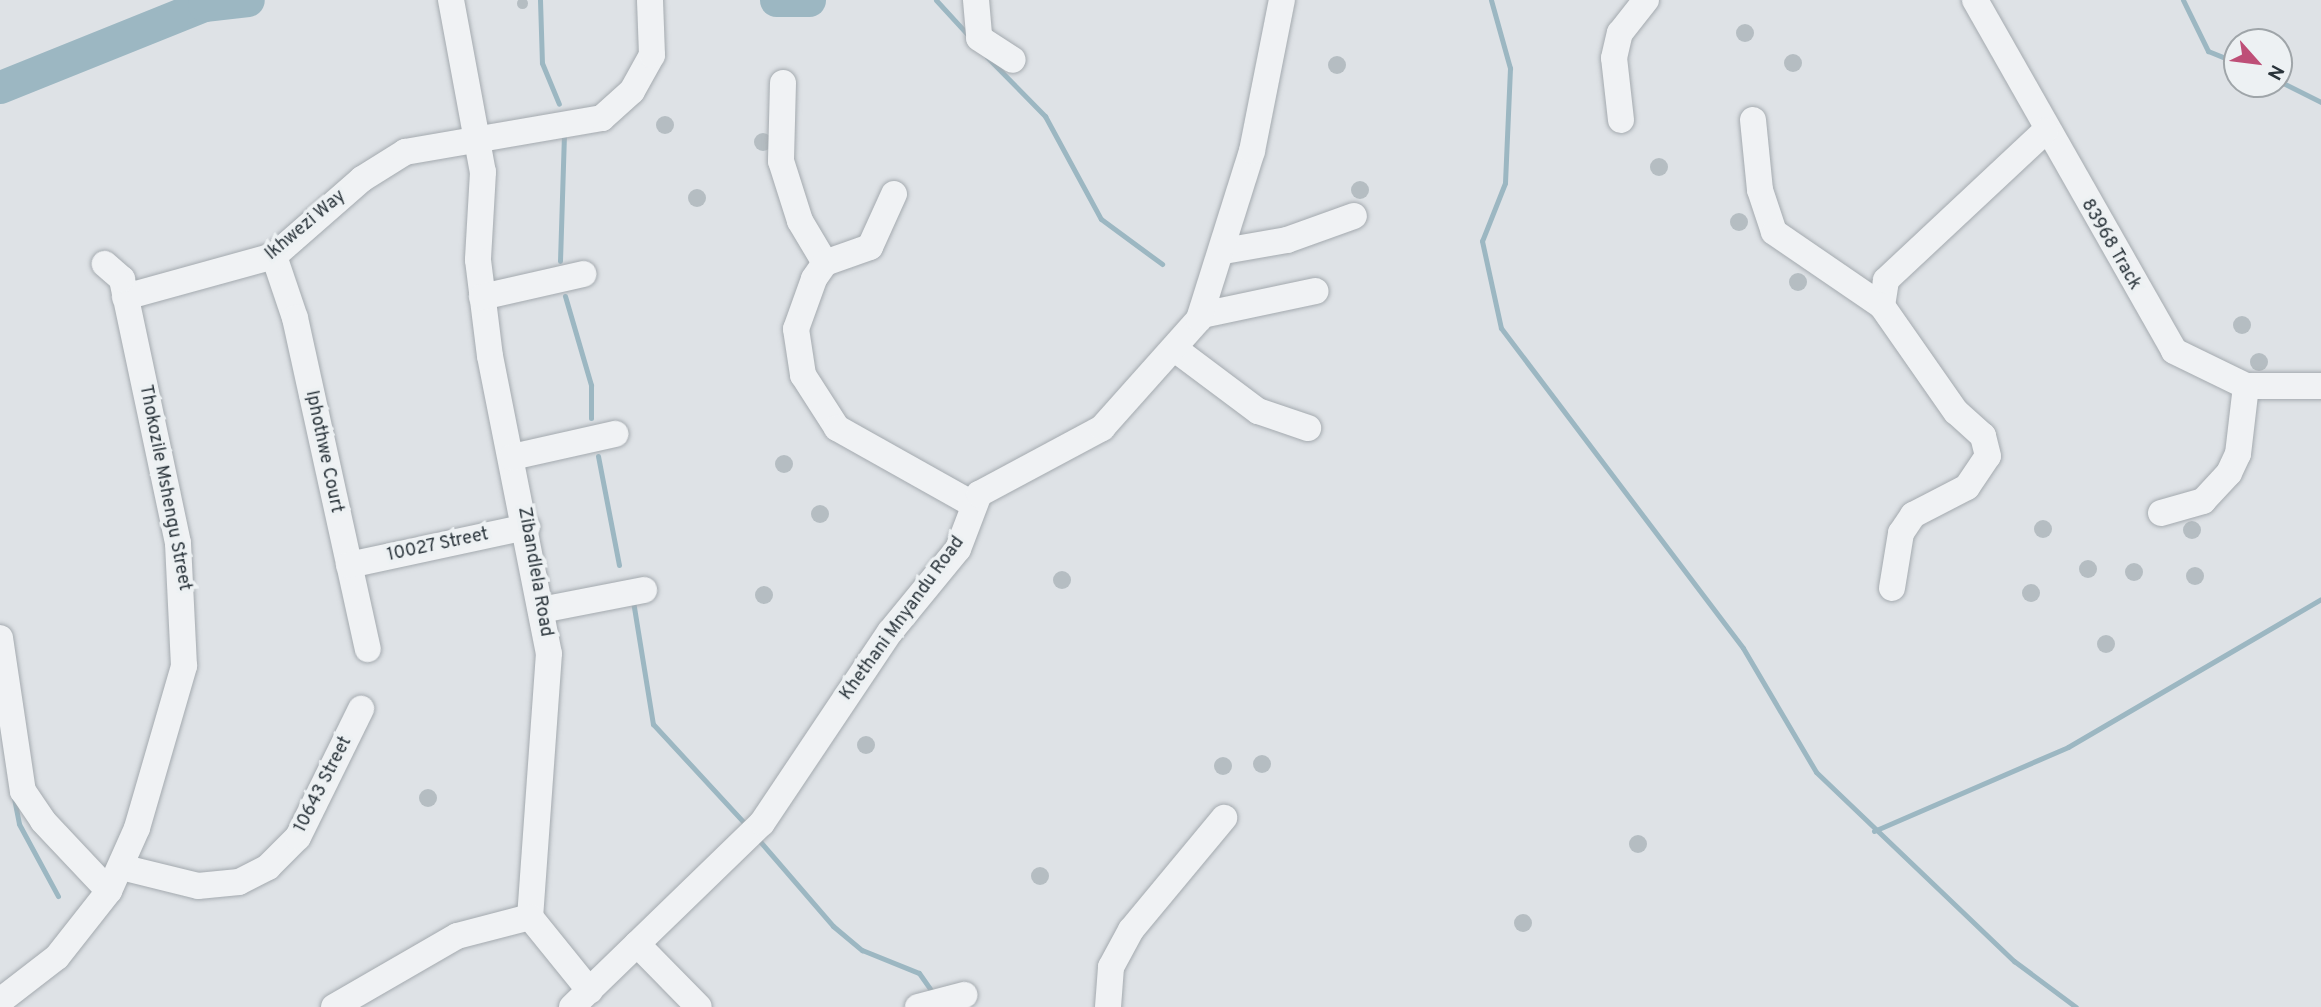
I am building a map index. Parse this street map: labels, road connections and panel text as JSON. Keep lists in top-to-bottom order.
{
  "streets": {
    "street": [
      "Ikhwezi Way",
      "83968 Track",
      "Iphothwe Court",
      "Thokozile Mshengu Street",
      "10027 Street",
      "Zibandlela Road",
      "Khethani Mnyandu Road",
      "10643 Street"
    ]
  },
  "crossings": [
    ["Ikhwezi Way", "Iphothwe Court"],
    ["Ikhwezi Way", "Thokozile Mshengu Street"],
    ["Ikhwezi Way", "Zibandlela Road"],
    ["Iphothwe Court", "10027 Street"],
    ["Thokozile Mshengu Street", "10643 Street"],
    ["10027 Street", "Zibandlela Road"]
  ],
  "north": "bottom right"
}
